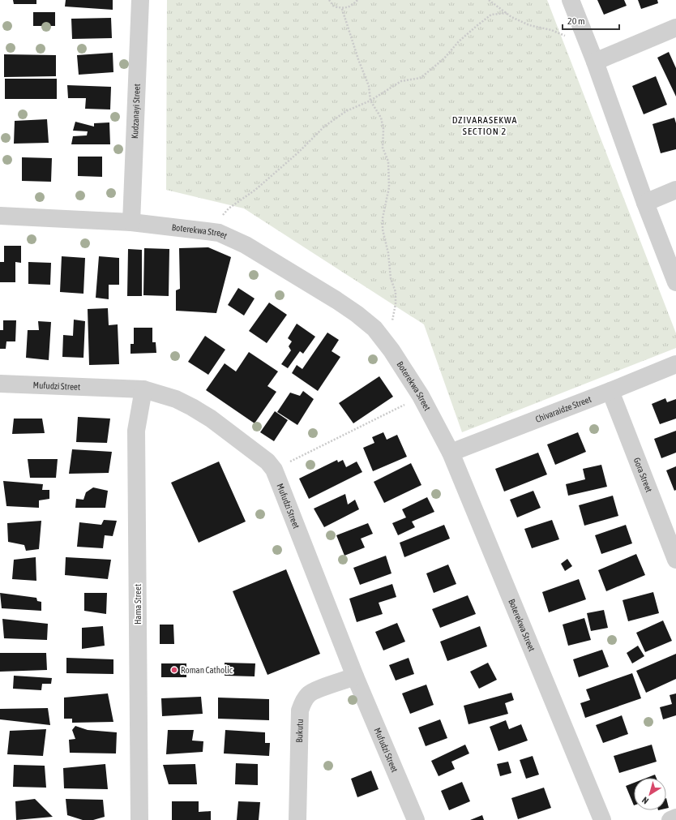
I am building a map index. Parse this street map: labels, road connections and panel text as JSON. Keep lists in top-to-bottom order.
{
  "streets": {
    "street": [
      "Kudzanayi Street",
      "Boterekwa Street",
      "Mufudzi Street",
      "Chivaraidze Street",
      "Gora Street",
      "Hama Street",
      "Bukutu"
    ]
  },
  "crossings": [
    ["Kudzanayi Street", "Boterekwa Street"],
    ["Boterekwa Street", "Chivaraidze Street"],
    ["Mufudzi Street", "Hama Street"],
    ["Mufudzi Street", "Bukutu"],
    ["Chivaraidze Street", "Gora Street"]
  ],
  "districts": ["DZIVARASEKWA SECTION 2"],
  "places": ["Roman Catholic"],
  "scale_bar": "20 m",
  "north": "bottom left"
}
